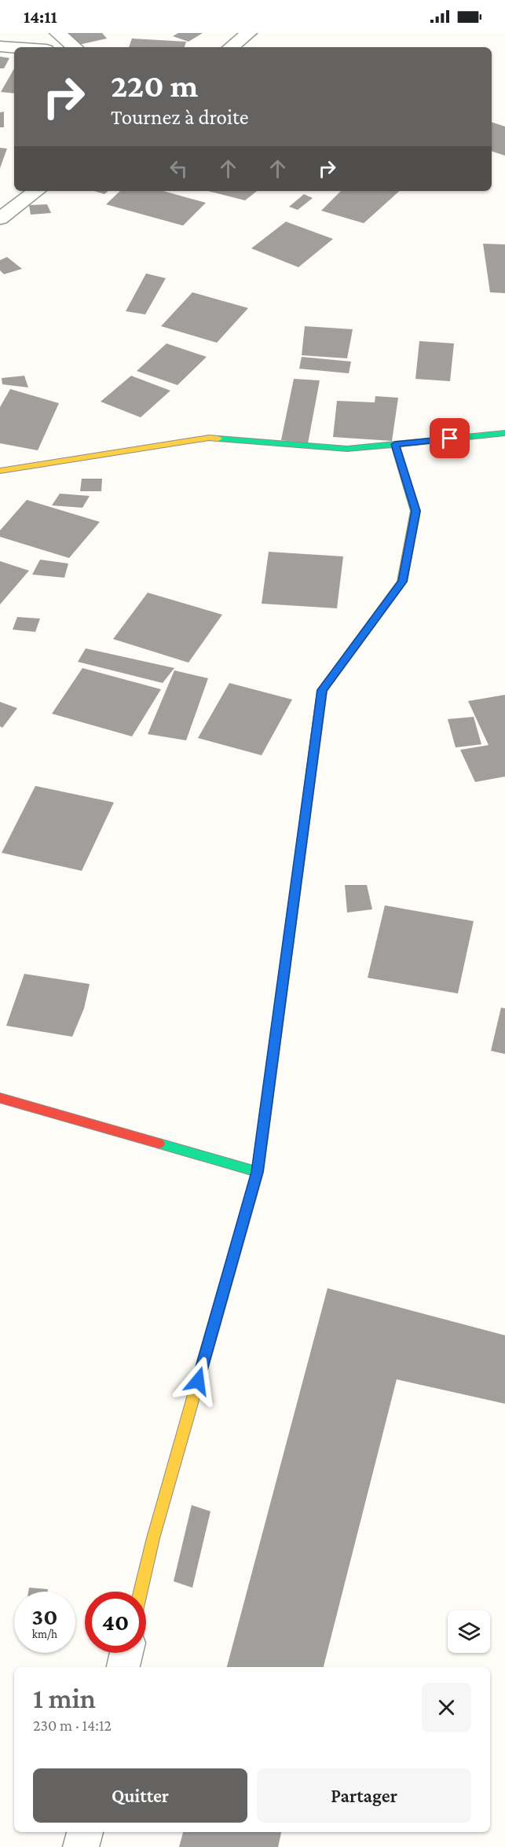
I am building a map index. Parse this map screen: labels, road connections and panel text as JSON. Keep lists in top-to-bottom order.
{
  "page": {
    "status": "14:11",
    "turn": ["220 m", "Tournez à droite"],
    "speed": "30 km/h",
    "limit": "40",
    "heading": ["1 min", "230 m · 14:12"],
    "buttons": ["Quitter", "Partager"]
  }
}
